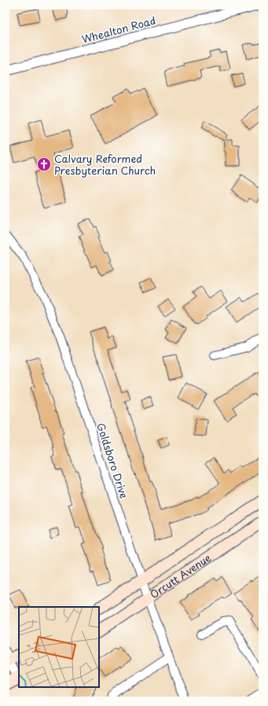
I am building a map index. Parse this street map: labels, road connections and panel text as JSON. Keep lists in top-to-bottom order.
{
  "streets": {
    "main road": ["Orcutt Avenue"],
    "street": ["Whealton Road", "Goldsboro Drive"]
  },
  "crossings": [
    ["Goldsboro Drive", "Orcutt Avenue"]
  ],
  "places": {
    "church": ["Calvary Reformed Presbyterian Church"]
  }
}
